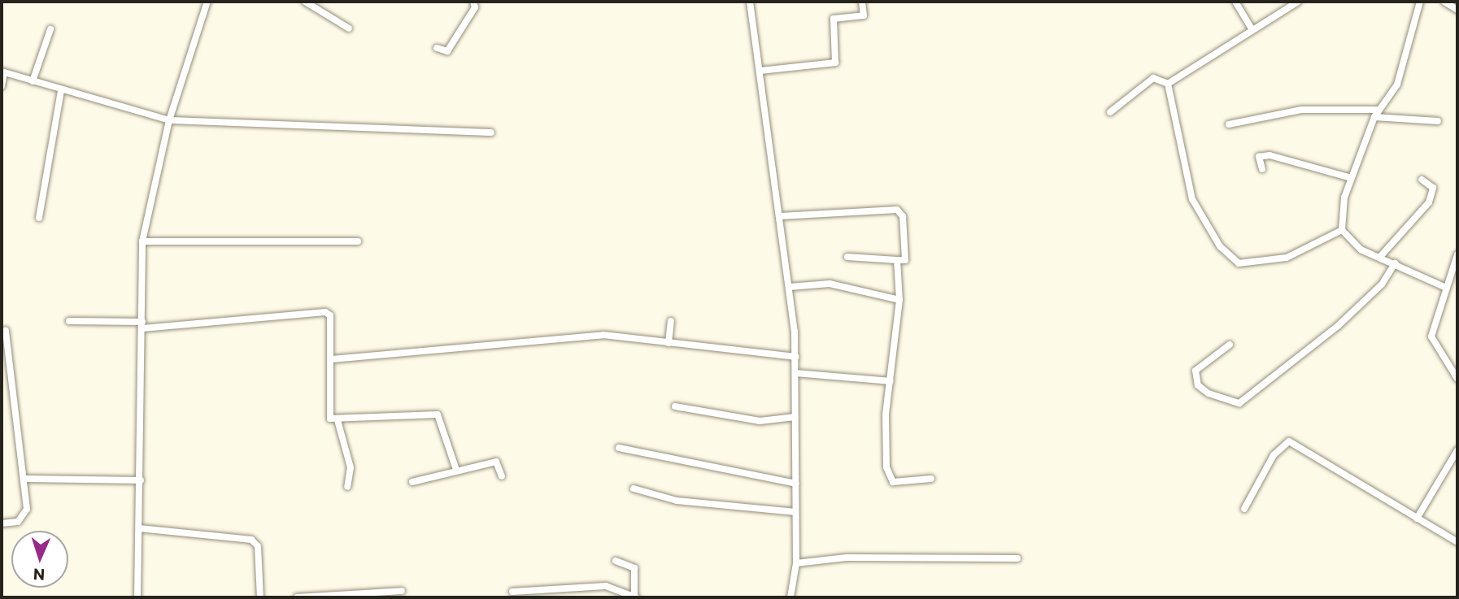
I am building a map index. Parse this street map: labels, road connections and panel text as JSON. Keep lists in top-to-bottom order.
{
  "north": "bottom"
}
